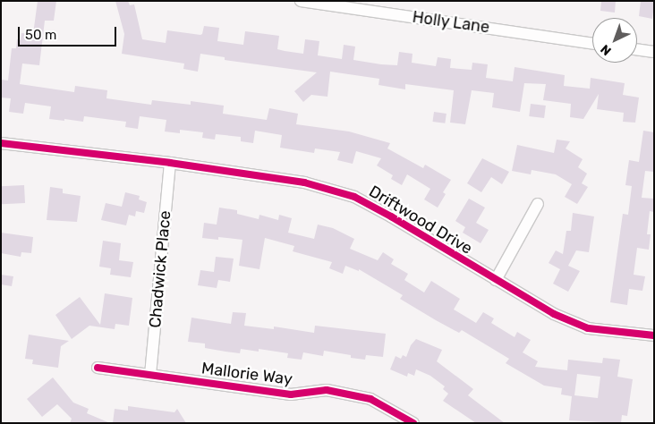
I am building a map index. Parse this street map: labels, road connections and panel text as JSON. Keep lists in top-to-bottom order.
{
  "streets": {
    "street": [
      "Holly Lane",
      "Driftwood Drive",
      "Chadwick Place",
      "Mallorie Way"
    ]
  },
  "crossings": [
    ["Driftwood Drive", "Chadwick Place"],
    ["Chadwick Place", "Mallorie Way"]
  ],
  "scale_bar": "50 m",
  "north": "bottom left"
}
